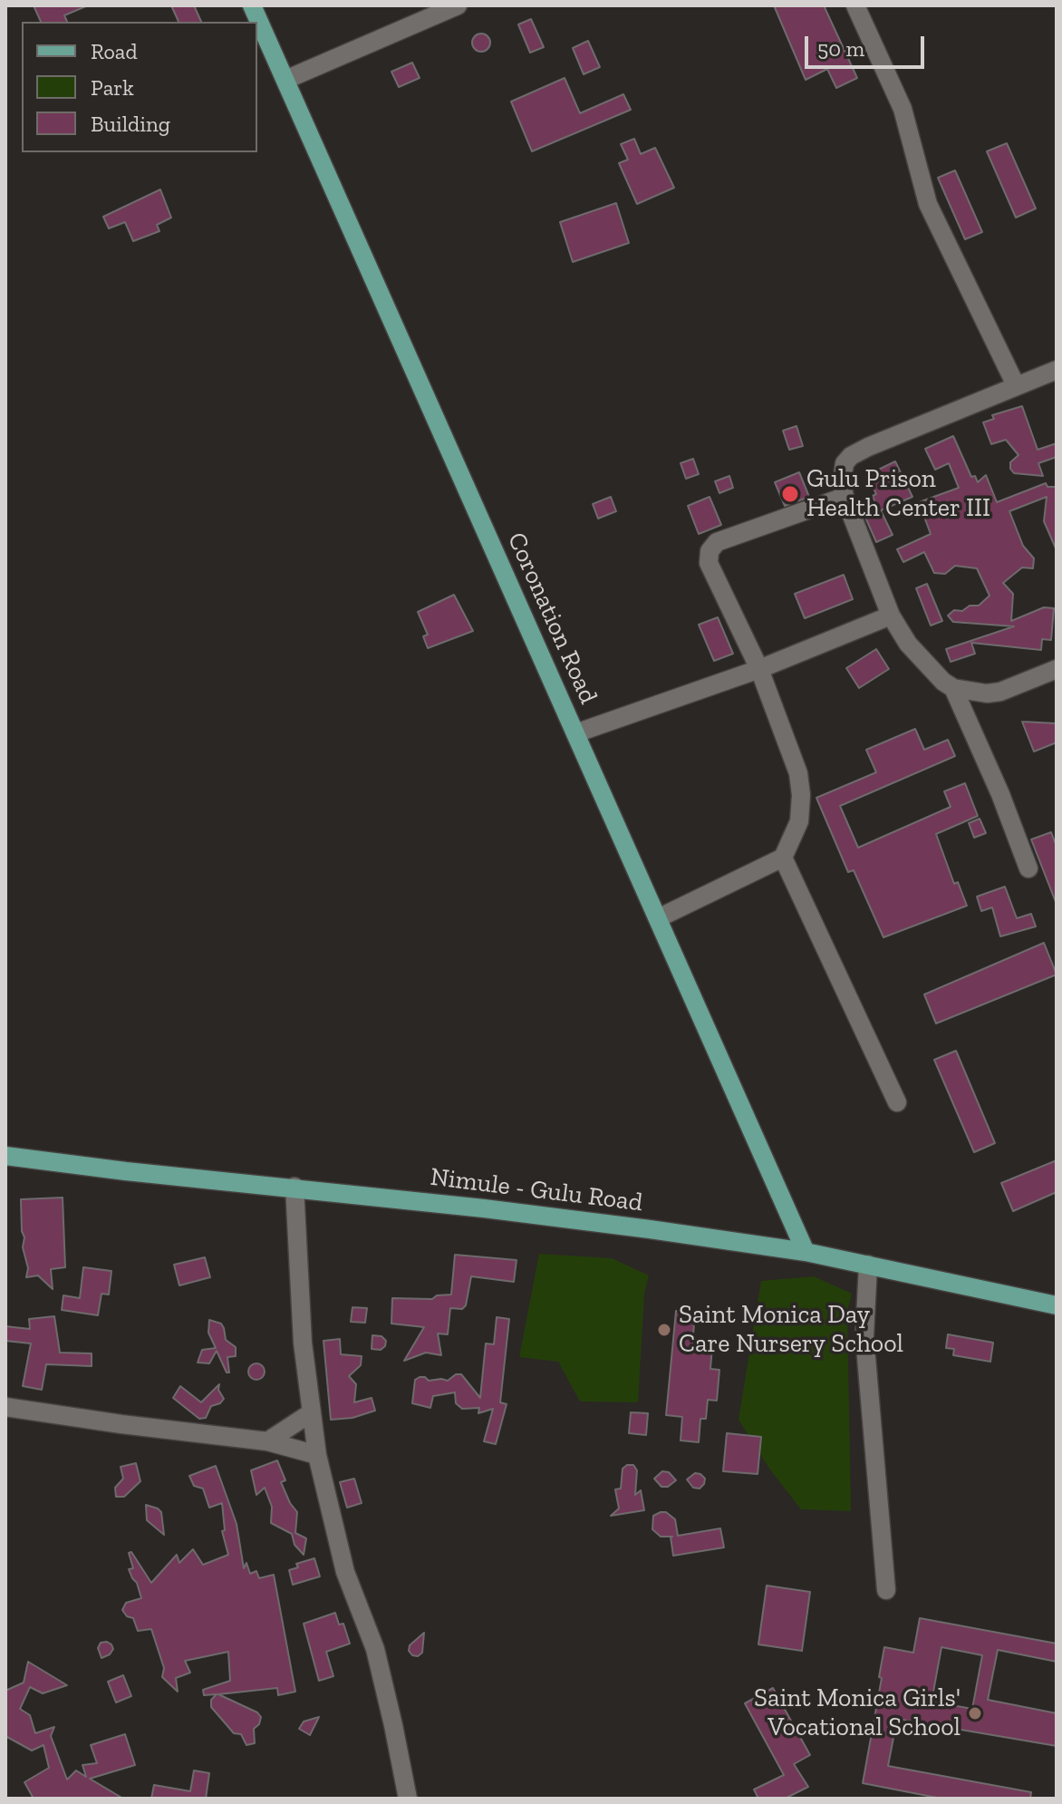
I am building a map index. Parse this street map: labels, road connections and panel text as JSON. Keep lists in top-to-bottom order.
{
  "streets": {
    "main road": ["Coronation Road", "Nimule - Gulu Road"]
  },
  "crossings": [
    ["Coronation Road", "Nimule - Gulu Road"]
  ],
  "places": ["Gulu Prison Health Center III", "Saint Monica Day Care Nursery School", "Saint Monica Girls' Vocational School"],
  "legend": ["Road", "Park", "Building"],
  "scale_bar": "50 m"
}
